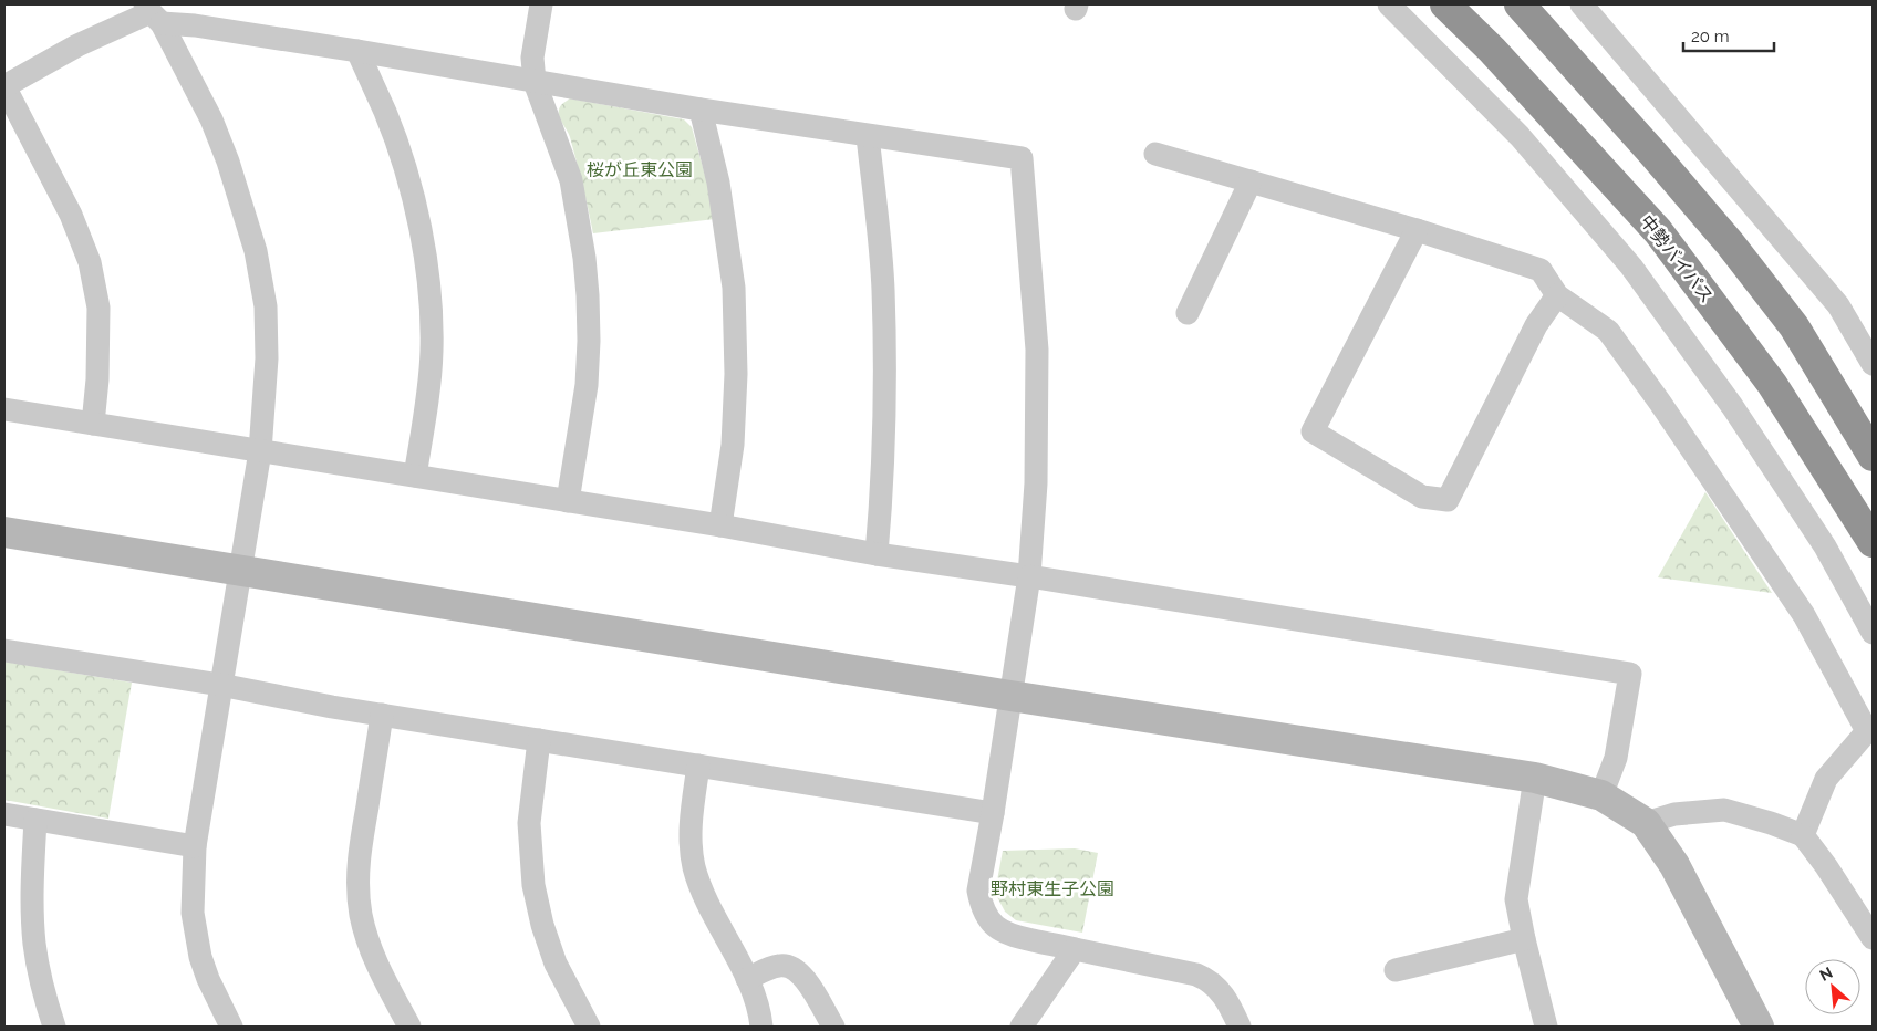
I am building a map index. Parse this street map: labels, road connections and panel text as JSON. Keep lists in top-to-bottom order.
{
  "streets": {
    "highway": ["中勢バイパス"]
  },
  "parks": ["桜が丘東公園", "野村東生子公園"],
  "scale_bar": "20 m",
  "north": "top left"
}
